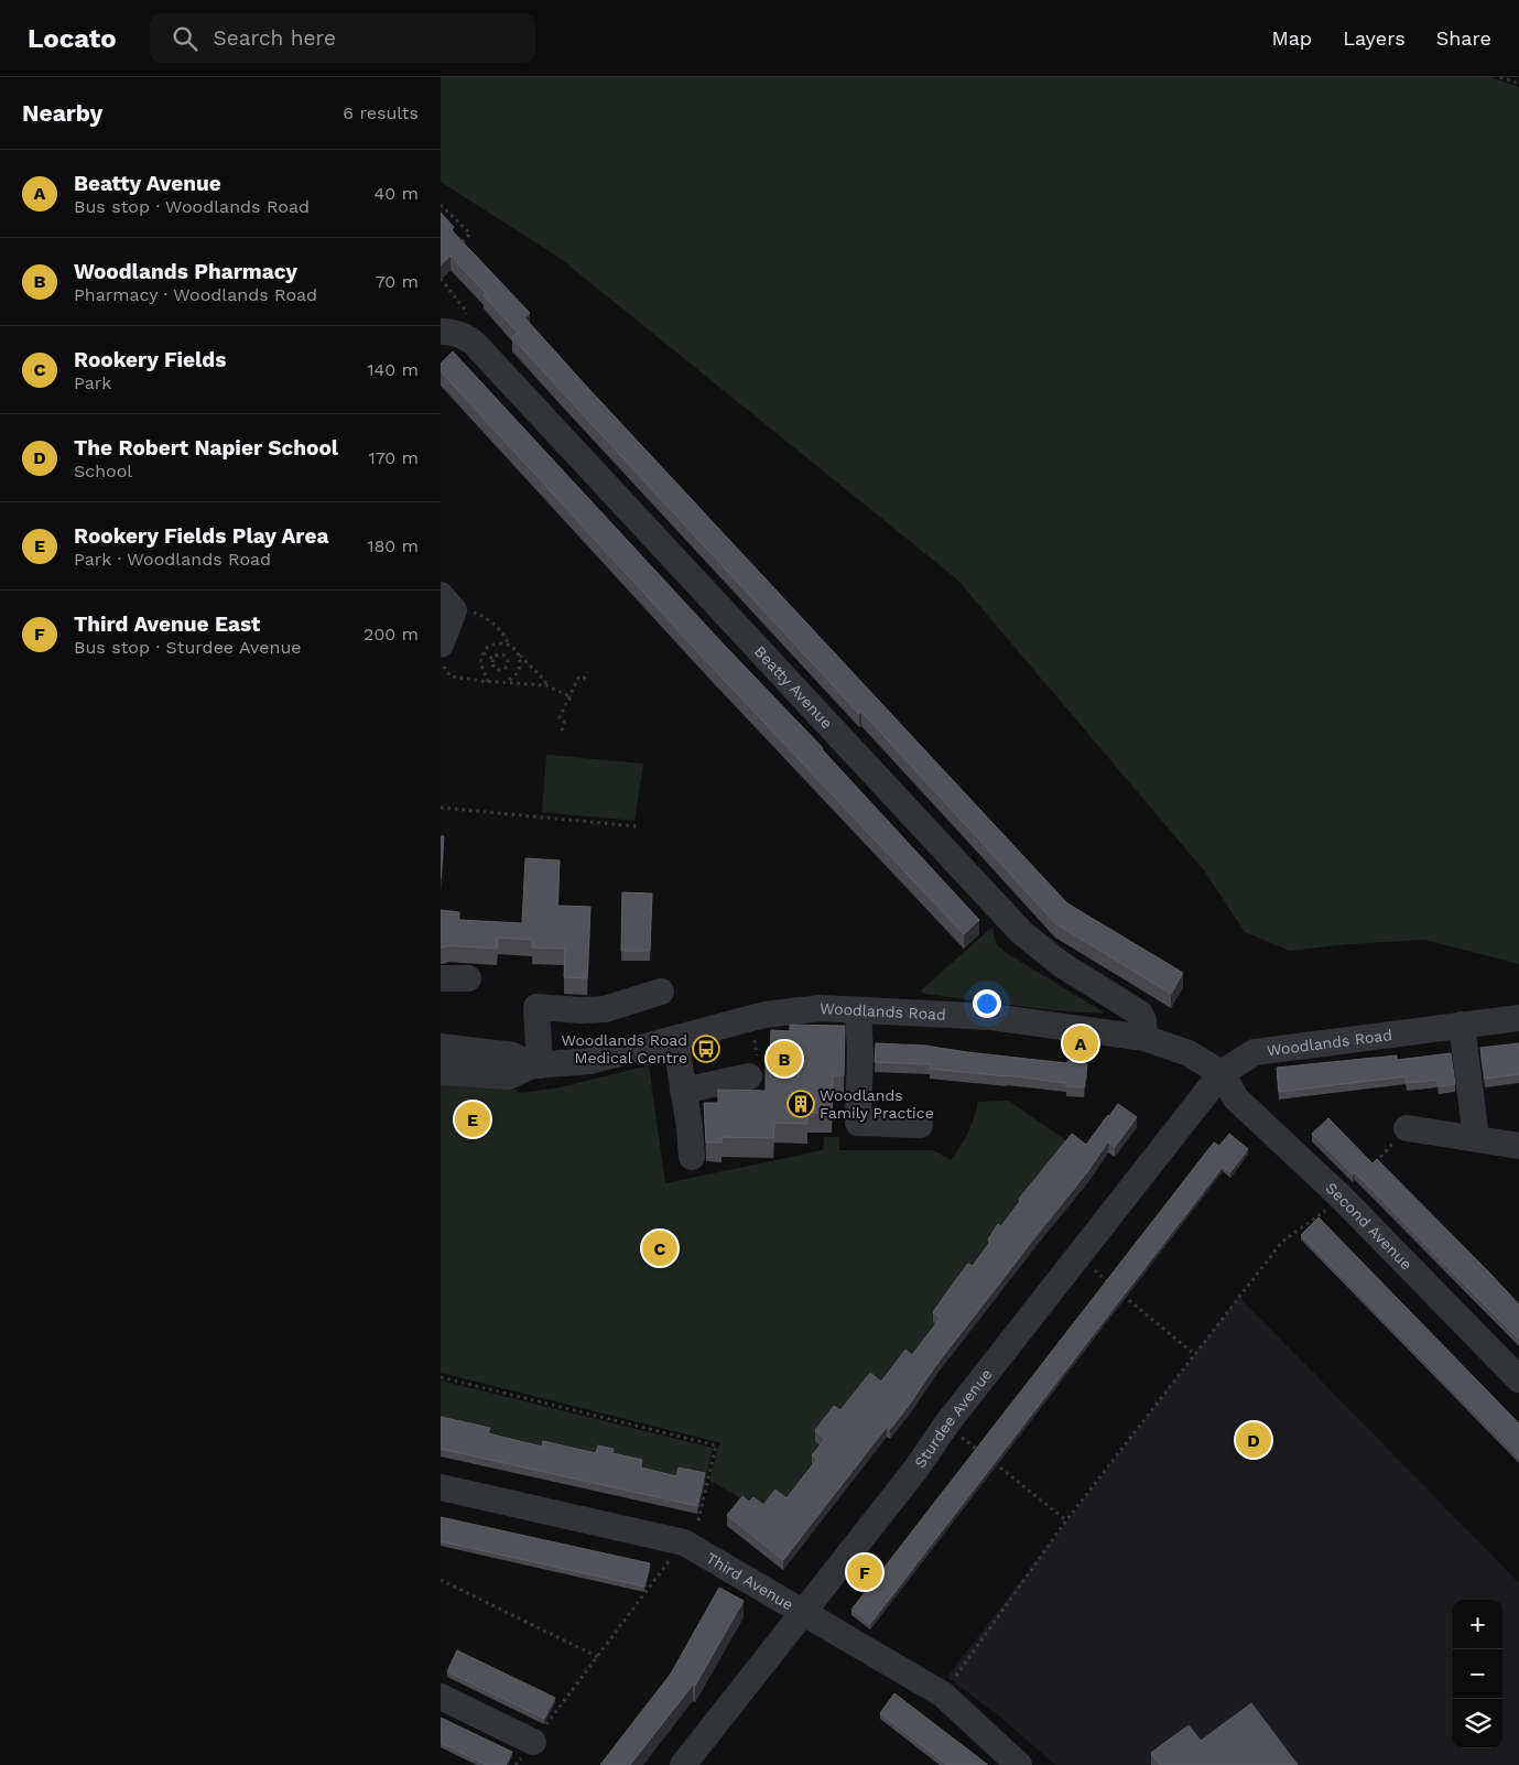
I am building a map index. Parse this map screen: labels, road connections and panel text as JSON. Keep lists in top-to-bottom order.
{
  "streets": {
    "street": [
      "Beatty Avenue",
      "Woodlands Road",
      "Second Avenue",
      "Sturdee Avenue",
      "Third Avenue"
    ]
  },
  "crossings": [
    ["Beatty Avenue", "Woodlands Road"],
    ["Woodlands Road", "Second Avenue"],
    ["Woodlands Road", "Sturdee Avenue"],
    ["Second Avenue", "Sturdee Avenue"],
    ["Sturdee Avenue", "Third Avenue"]
  ],
  "places": {
    "bus stop": ["Woodlands Road Medical Centre"],
    "building": ["Woodlands Family Practice"]
  },
  "page": {
    "header": "Locato",
    "search": "Search here",
    "nav": ["Map", "Layers", "Share"],
    "heading": ["Nearby", "6 results"],
    "list": [
      {
        "mark": "A",
        "name": "Beatty Avenue",
        "note": "Bus stop · Woodlands Road",
        "value": "40 m"
      },
      {
        "mark": "B",
        "name": "Woodlands Pharmacy",
        "note": "Pharmacy · Woodlands Road",
        "value": "70 m"
      },
      {
        "mark": "C",
        "name": "Rookery Fields",
        "note": "Park",
        "value": "140 m"
      },
      {
        "mark": "D",
        "name": "The Robert Napier School",
        "note": "School",
        "value": "170 m"
      },
      {
        "mark": "E",
        "name": "Rookery Fields Play Area",
        "note": "Park · Woodlands Road",
        "value": "180 m"
      },
      {
        "mark": "F",
        "name": "Third Avenue East",
        "note": "Bus stop · Sturdee Avenue",
        "value": "200 m"
      }
    ],
    "pins": [
      "A",
      "B",
      "E",
      "C",
      "D",
      "F"
    ],
    "map_buttons": ["+", "−"]
  }
}
